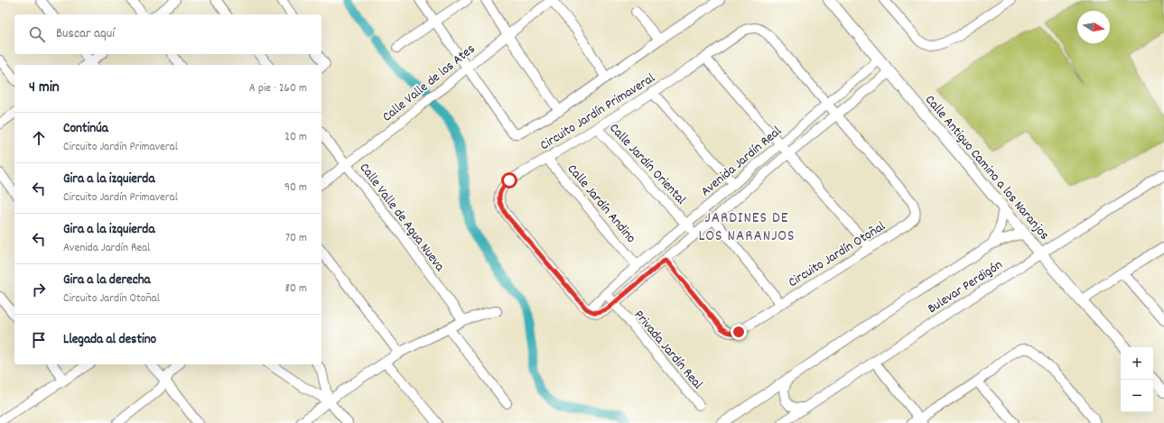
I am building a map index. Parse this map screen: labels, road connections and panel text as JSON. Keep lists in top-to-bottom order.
{
  "streets": {
    "street": [
      "Calle Valle de los Ates",
      "Circuito Jardín Primaveral",
      "Avenida Jardín Real",
      "Calle Jardín Oriental",
      "Calle Antiguo Camino a los Naranjos",
      "Calle Jardín Andino",
      "Calle Valle de Agua Nueva",
      "Circuito Jardín Otoñal",
      "Bulevar Perdigón",
      "Privada Jardín Real"
    ]
  },
  "crossings": [
    ["Calle Valle de los Ates", "Calle Valle de Agua Nueva"],
    ["Circuito Jardín Primaveral", "Avenida Jardín Real"],
    ["Circuito Jardín Primaveral", "Calle Jardín Oriental"],
    ["Circuito Jardín Primaveral", "Calle Jardín Andino"],
    ["Circuito Jardín Primaveral", "Circuito Jardín Otoñal"],
    ["Avenida Jardín Real", "Calle Jardín Oriental"],
    ["Avenida Jardín Real", "Calle Antiguo Camino a los Naranjos"],
    ["Avenida Jardín Real", "Calle Jardín Andino"],
    ["Avenida Jardín Real", "Circuito Jardín Otoñal"],
    ["Avenida Jardín Real", "Privada Jardín Real"],
    ["Calle Antiguo Camino a los Naranjos", "Bulevar Perdigón"]
  ],
  "districts": ["JARDINES DE LOS NARANJOS"],
  "north": "right",
  "page": {
    "search": "Buscar aquí",
    "heading": ["4 min", "A pie · 260 m"],
    "list": [
      ["Continúa", "Circuito Jardín Primaveral", "20 m"],
      ["Gira a la izquierda", "Circuito Jardín Primaveral", "90 m"],
      ["Gira a la izquierda", "Avenida Jardín Real", "70 m"],
      ["Gira a la derecha", "Circuito Jardín Otoñal", "80 m"],
      "Llegada al destino"
    ],
    "map_buttons": ["+", "−"]
  }
}
